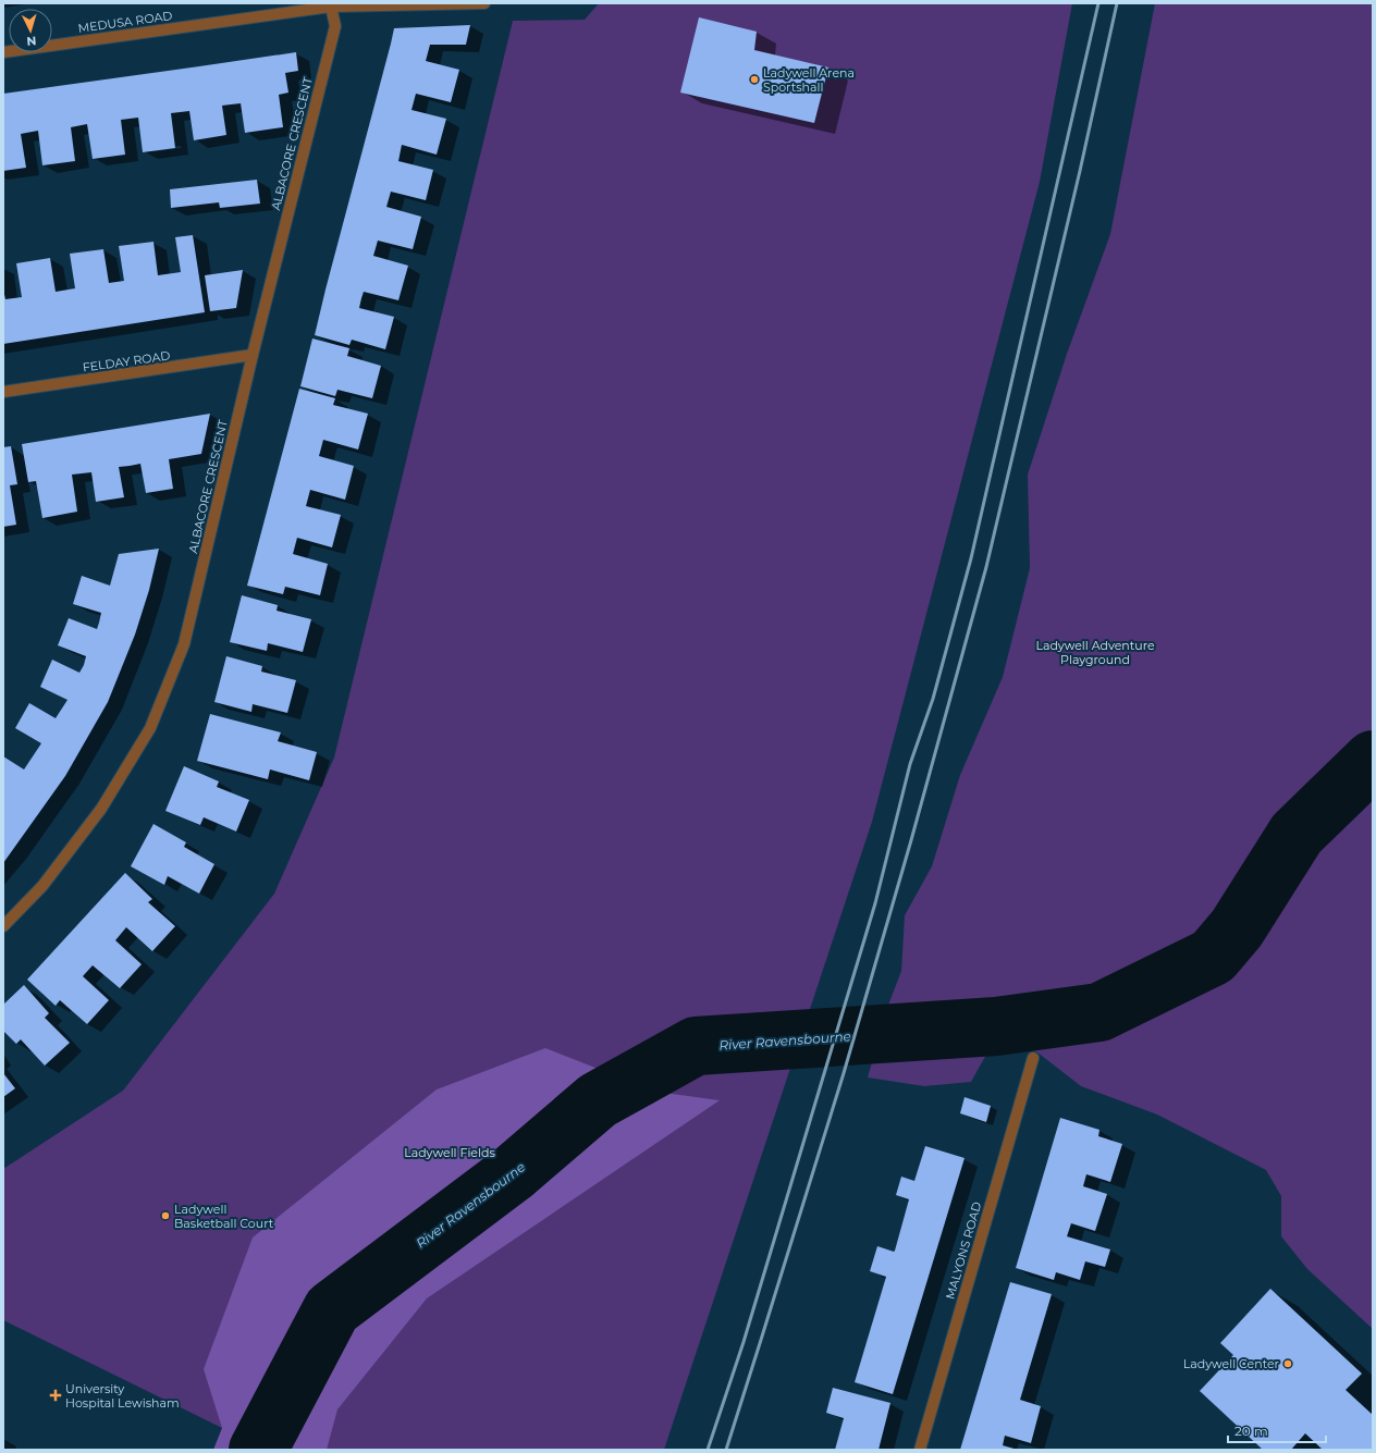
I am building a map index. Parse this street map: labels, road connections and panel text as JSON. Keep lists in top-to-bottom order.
{
  "streets": {
    "street": [
      "MEDUSA ROAD",
      "ALBACORE CRESCENT",
      "FELDAY ROAD",
      "MALYONS ROAD"
    ]
  },
  "crossings": [
    ["MEDUSA ROAD", "ALBACORE CRESCENT"],
    ["ALBACORE CRESCENT", "FELDAY ROAD"]
  ],
  "water": ["River Ravensbourne"],
  "parks": ["Ladywell Adventure Playground", "Ladywell Fields"],
  "places": {
    "other": ["Ladywell Arena Sportshall", "Ladywell Basketball Court", "Ladywell Center"],
    "health": ["University Hospital Lewisham"]
  },
  "scale_bar": "20 m",
  "north": "bottom"
}
